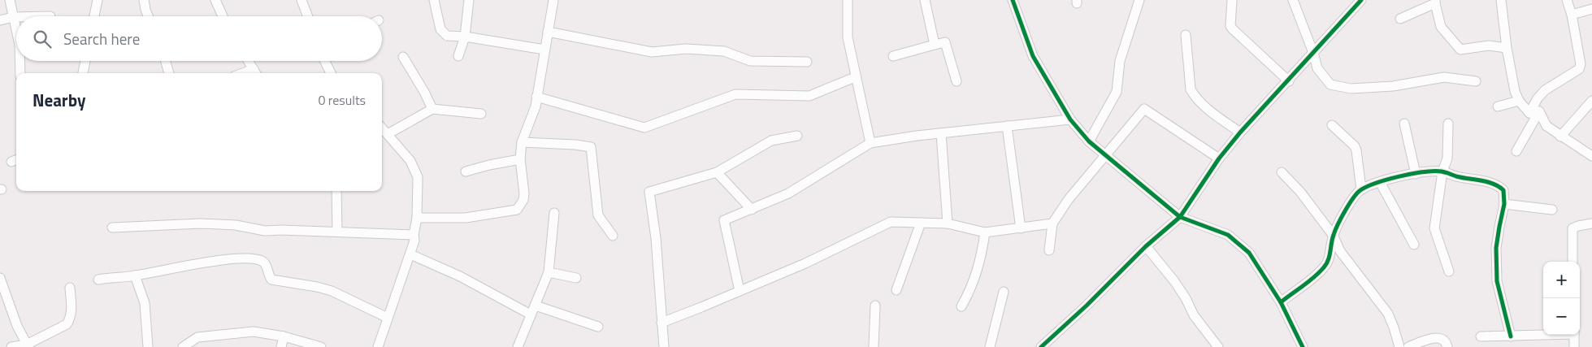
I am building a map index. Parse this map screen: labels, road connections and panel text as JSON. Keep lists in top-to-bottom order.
{
  "page": {
    "search": "Search here",
    "heading": ["Nearby", "0 results"],
    "map_buttons": ["+", "−"]
  }
}
